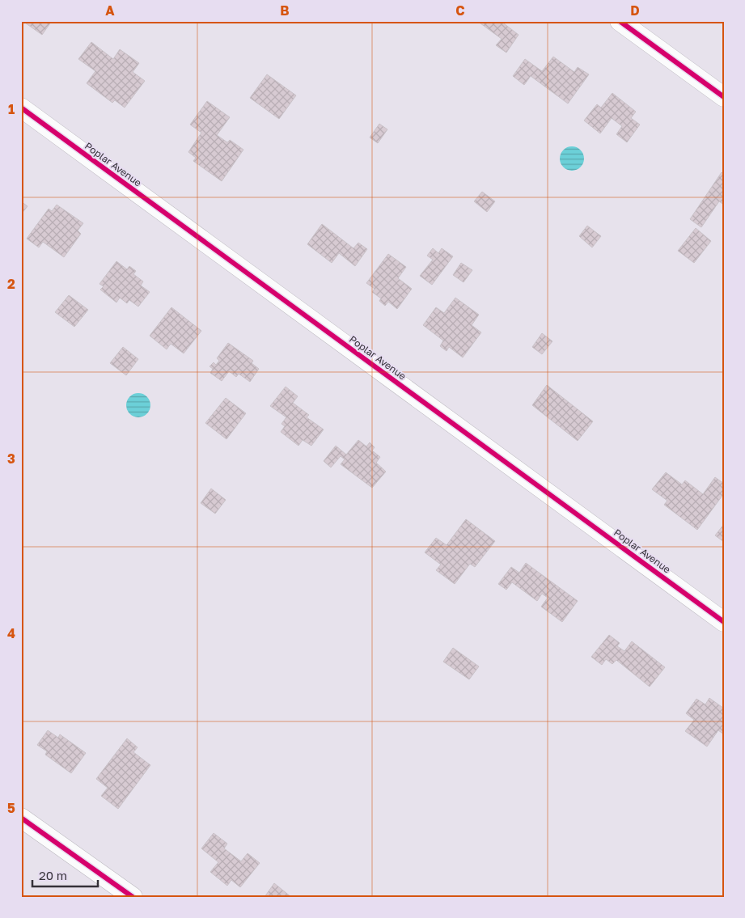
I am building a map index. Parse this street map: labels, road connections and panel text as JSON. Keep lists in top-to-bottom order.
{
  "streets": {
    "street": ["Poplar Avenue"]
  },
  "scale_bar": "20 m",
  "grid": {
    "columns": [
      "A",
      "B",
      "C",
      "D"
    ],
    "rows": [
      "1",
      "2",
      "3",
      "4",
      "5"
    ]
  }
}
